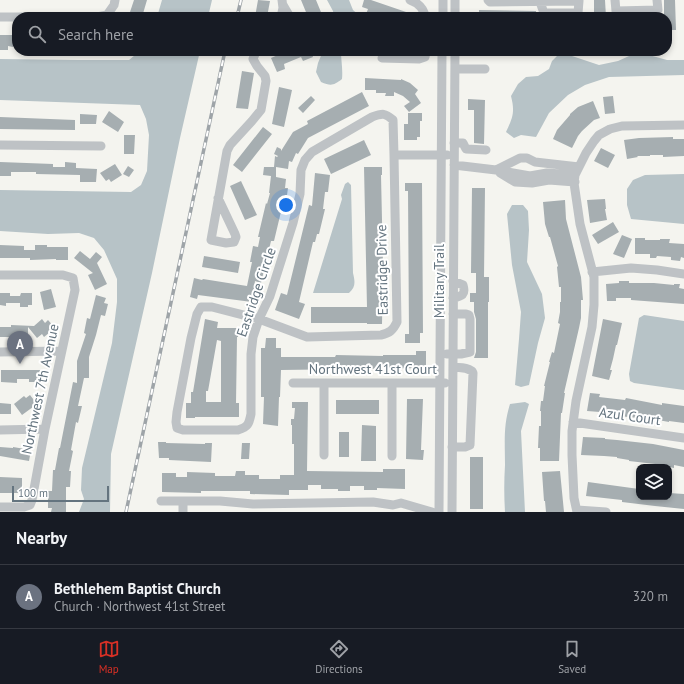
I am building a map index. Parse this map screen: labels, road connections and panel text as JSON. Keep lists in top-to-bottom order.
{
  "streets": {
    "street": [
      "Eastridge Drive",
      "Military Trail",
      "Eastridge Circle",
      "Northwest 41st Court",
      "Northwest 7th Avenue",
      "Azul Court"
    ]
  },
  "crossings": [
    ["Eastridge Drive", "Eastridge Circle"],
    ["Military Trail", "Northwest 41st Court"]
  ],
  "scale_bar": "100 m",
  "page": {
    "search": "Search here",
    "pins": "A",
    "scale": "100 m",
    "heading": "Nearby",
    "list": [
      {
        "mark": "A",
        "name": "Bethlehem Baptist Church",
        "note": "Church · Northwest 41st Street",
        "value": "320 m"
      }
    ],
    "nav": ["Map", "Directions", "Saved"]
  }
}
